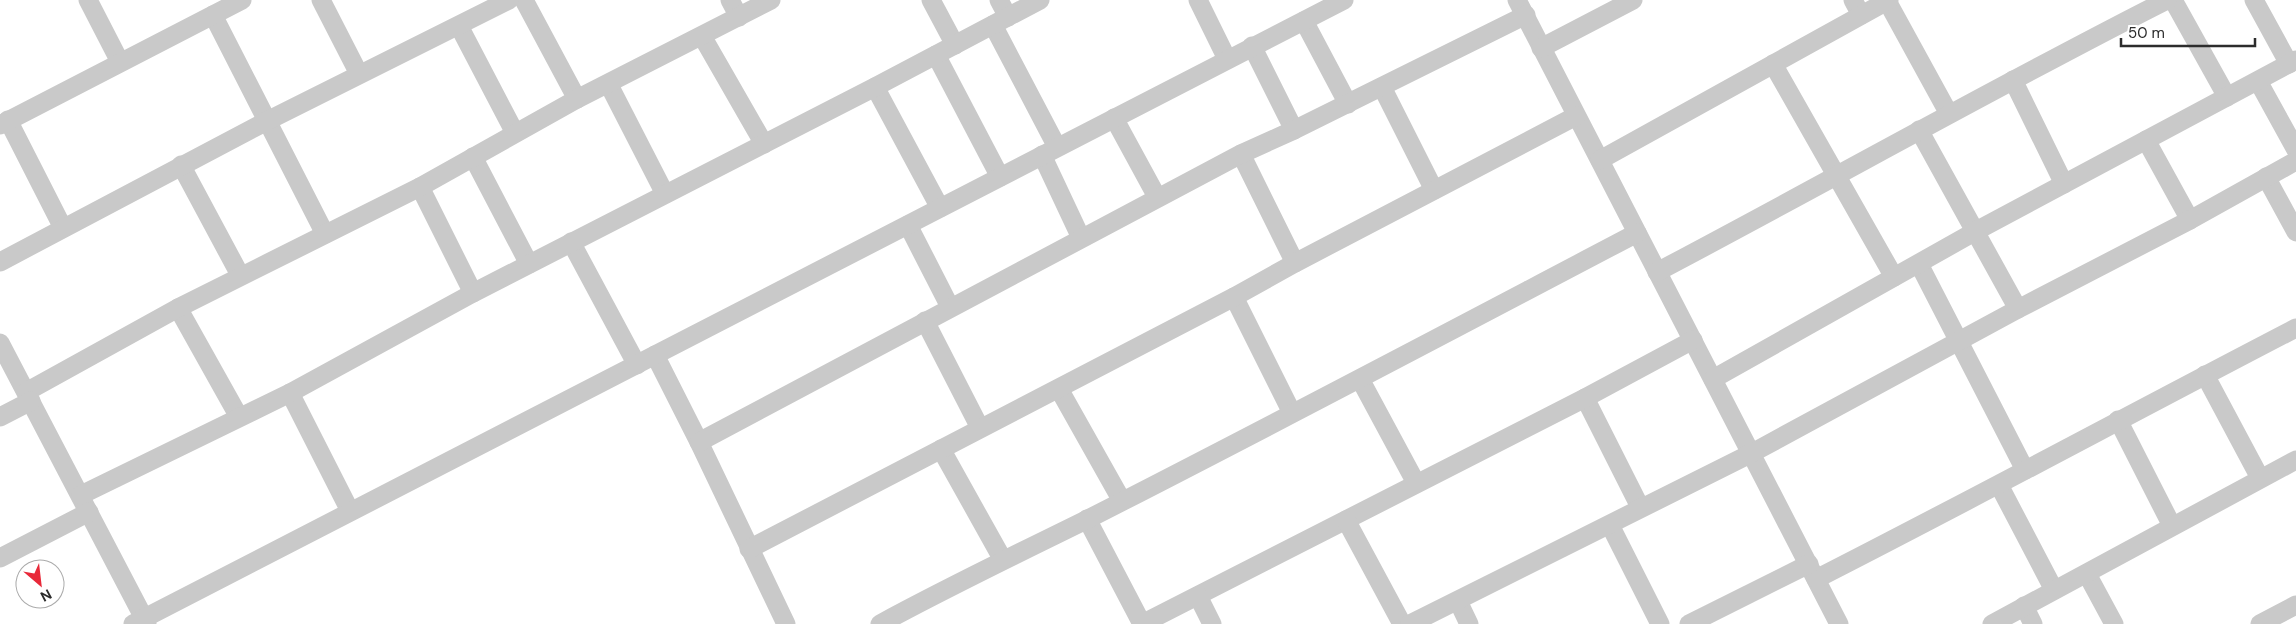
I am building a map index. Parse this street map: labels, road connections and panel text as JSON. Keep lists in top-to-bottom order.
{
  "scale_bar": "50 m",
  "north": "bottom right"
}
